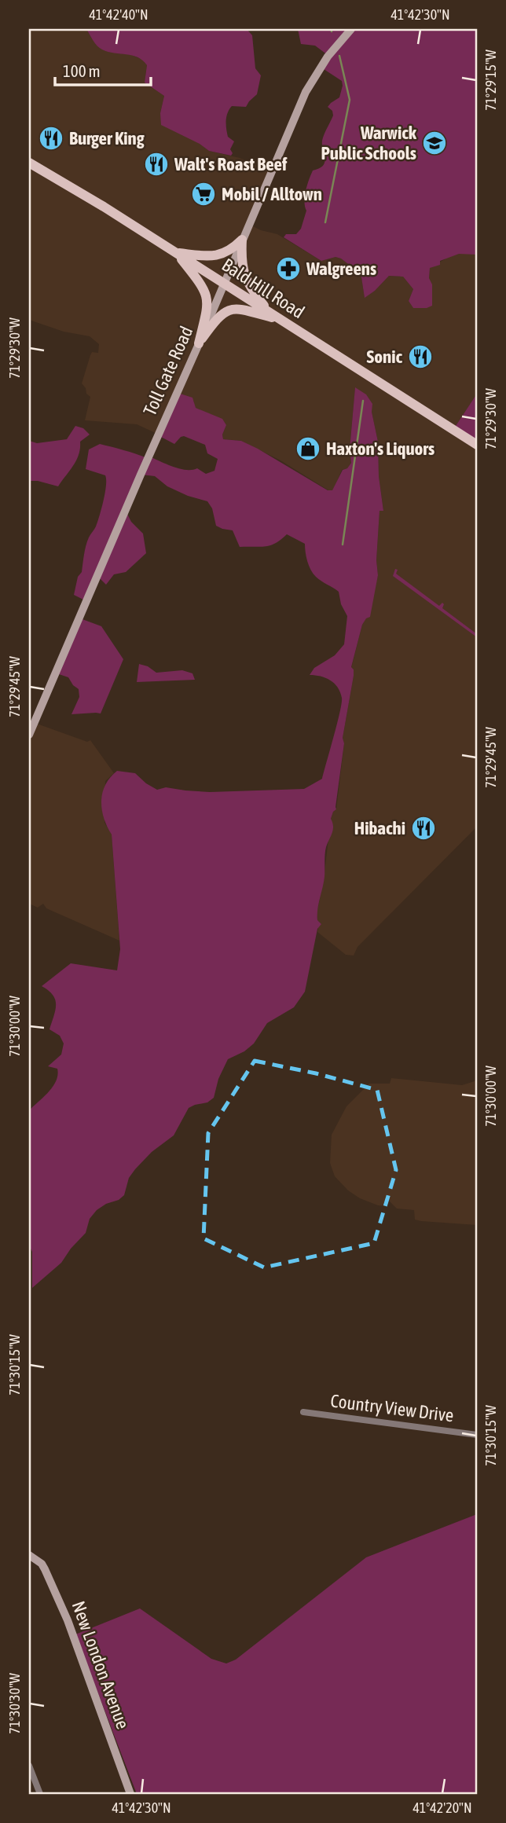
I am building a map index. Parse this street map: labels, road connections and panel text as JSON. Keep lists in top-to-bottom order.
{
  "streets": {
    "main road": ["Bald Hill Road", "Toll Gate Road", "New London Avenue"],
    "street": ["Country View Drive"]
  },
  "crossings": [
    ["Bald Hill Road", "Toll Gate Road"]
  ],
  "places": {
    "restaurant": [
      "Burger King",
      "Walt's Roast Beef",
      "Sonic",
      "Hibachi"
    ],
    "school or university": ["Warwick Public Schools"],
    "supermarket": ["Mobil / Alltown"],
    "pharmacy": ["Walgreens"],
    "shop": ["Haxton's Liquors"]
  },
  "scale_bar": "100 m",
  "coordinates": [
    "41°42'40\"N",
    "41°42'30\"N",
    "71°29'15\"W",
    "71°29'30\"W",
    "71°29'45\"W",
    "71°30'00\"W",
    "71°30'15\"W",
    "71°30'30\"W",
    "41°42'20\"N"
  ]
}
